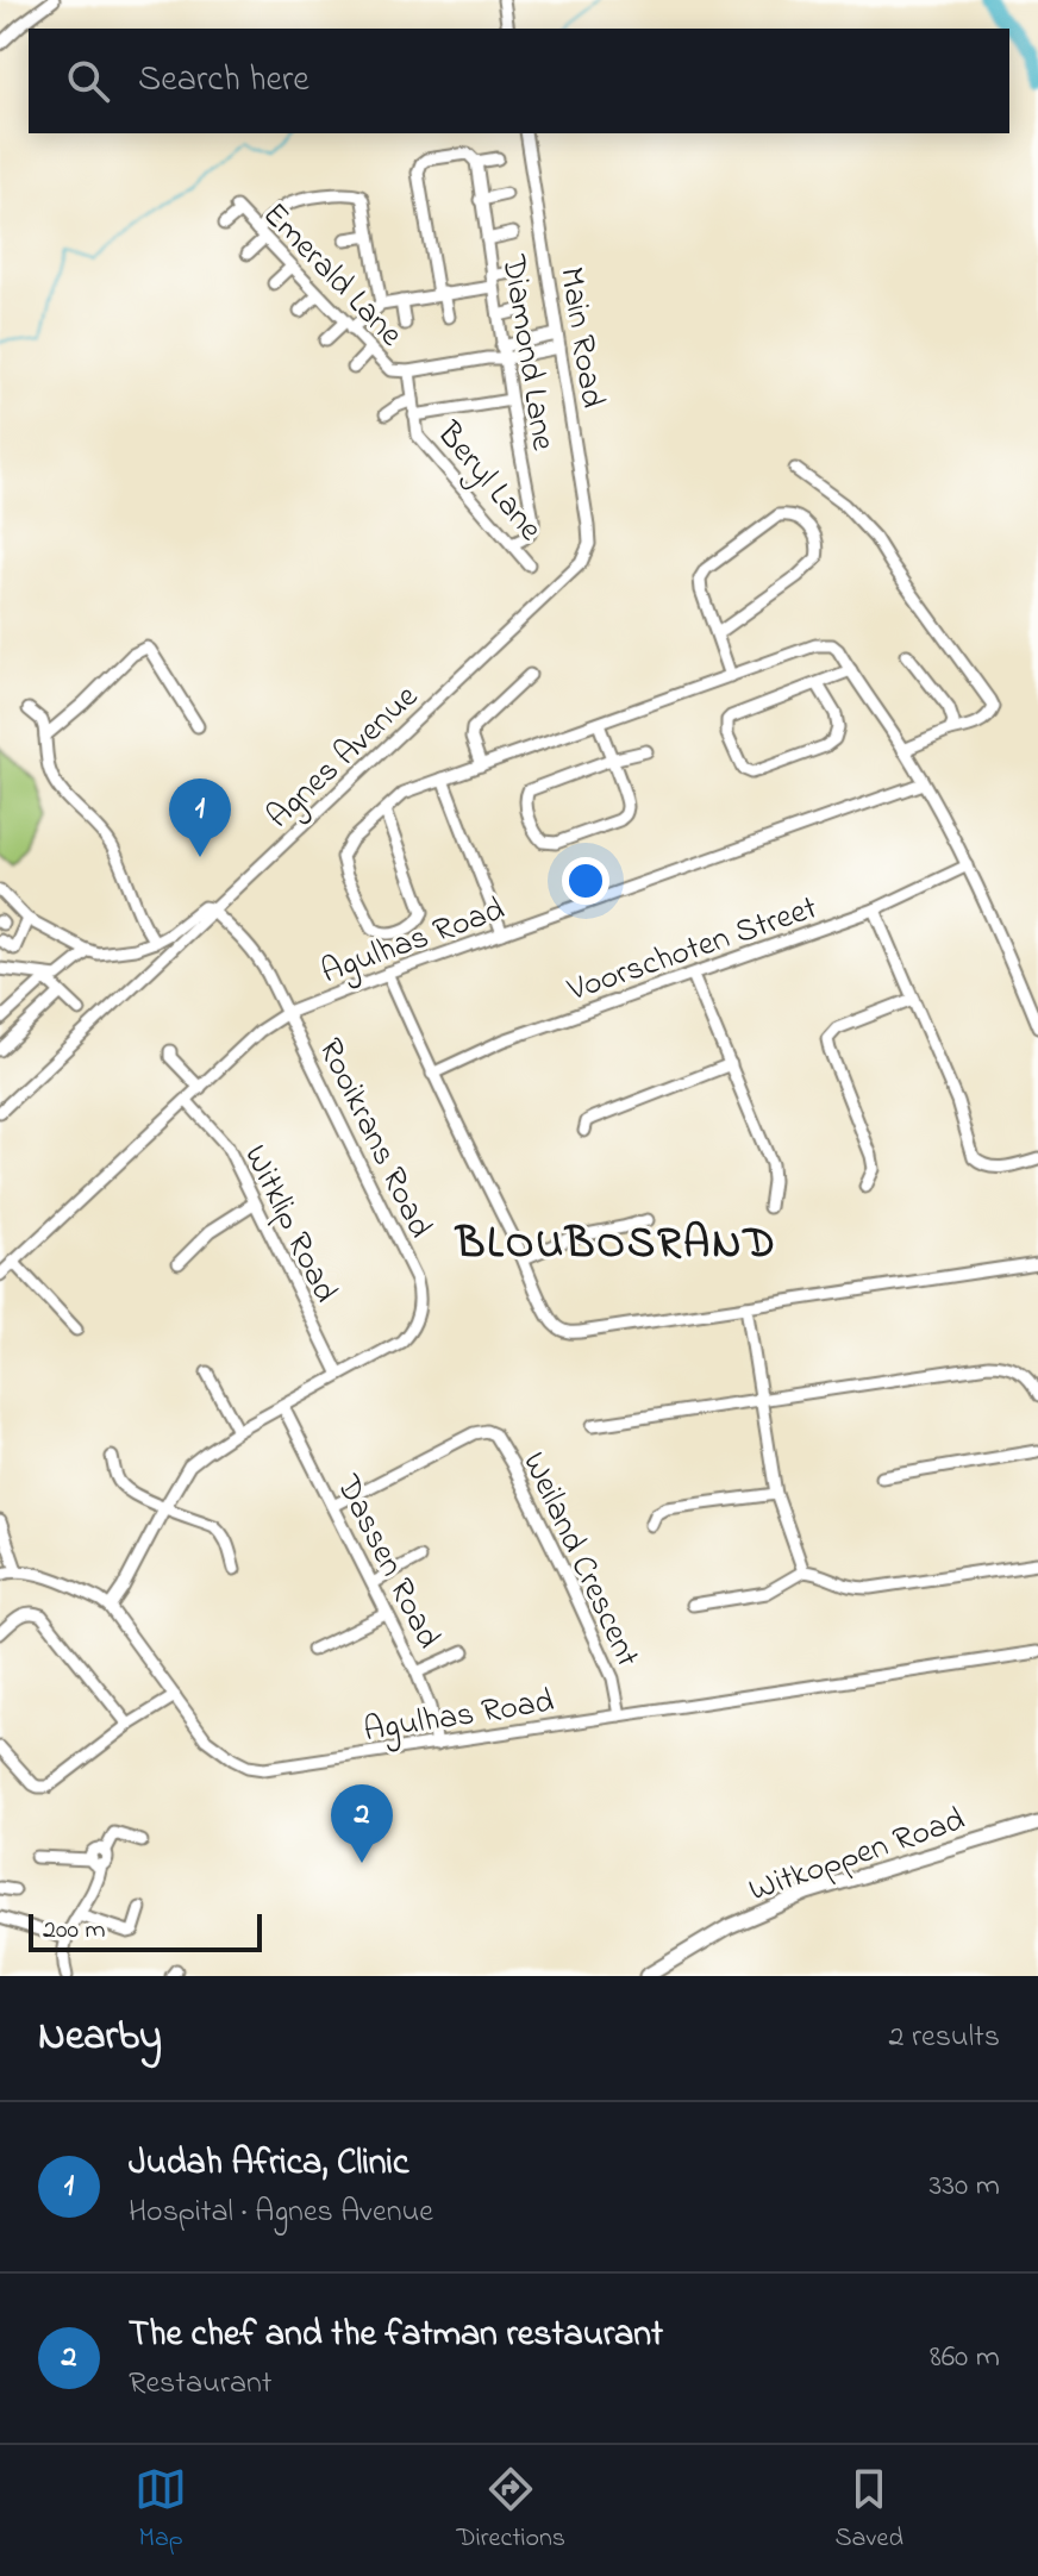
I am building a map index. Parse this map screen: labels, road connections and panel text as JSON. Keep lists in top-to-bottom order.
{
  "streets": {
    "main road": ["Witkoppen Road"],
    "street": [
      "Emerald Lane",
      "Main Road",
      "Diamond Lane",
      "Beryl Lane",
      "Agnes Avenue",
      "Agulhas Road",
      "Voorschoten Street",
      "Rooikrans Road",
      "Witklip Road",
      "Weiland Crescent",
      "Dassen Road"
    ]
  },
  "crossings": [
    ["Emerald Lane", "Beryl Lane"],
    ["Main Road", "Agnes Avenue"],
    ["Diamond Lane", "Beryl Lane"],
    ["Agnes Avenue", "Rooikrans Road"],
    ["Agulhas Road", "Rooikrans Road"],
    ["Agulhas Road", "Witklip Road"],
    ["Agulhas Road", "Weiland Crescent"],
    ["Agulhas Road", "Dassen Road"],
    ["Rooikrans Road", "Witklip Road"],
    ["Rooikrans Road", "Dassen Road"],
    ["Weiland Crescent", "Dassen Road"]
  ],
  "districts": ["BLOUBOSRAND"],
  "scale_bar": "200 m",
  "page": {
    "search": "Search here",
    "pins": ["1", "2"],
    "scale": "200 m",
    "heading": ["Nearby", "2 results"],
    "list": [
      {
        "mark": "1",
        "name": "Judah Africa, Clinic",
        "note": "Hospital · Agnes Avenue",
        "value": "330 m"
      },
      {
        "mark": "2",
        "name": "The chef and the fatman restaurant",
        "note": "Restaurant",
        "value": "860 m"
      }
    ],
    "nav": ["Map", "Directions", "Saved"]
  }
}
